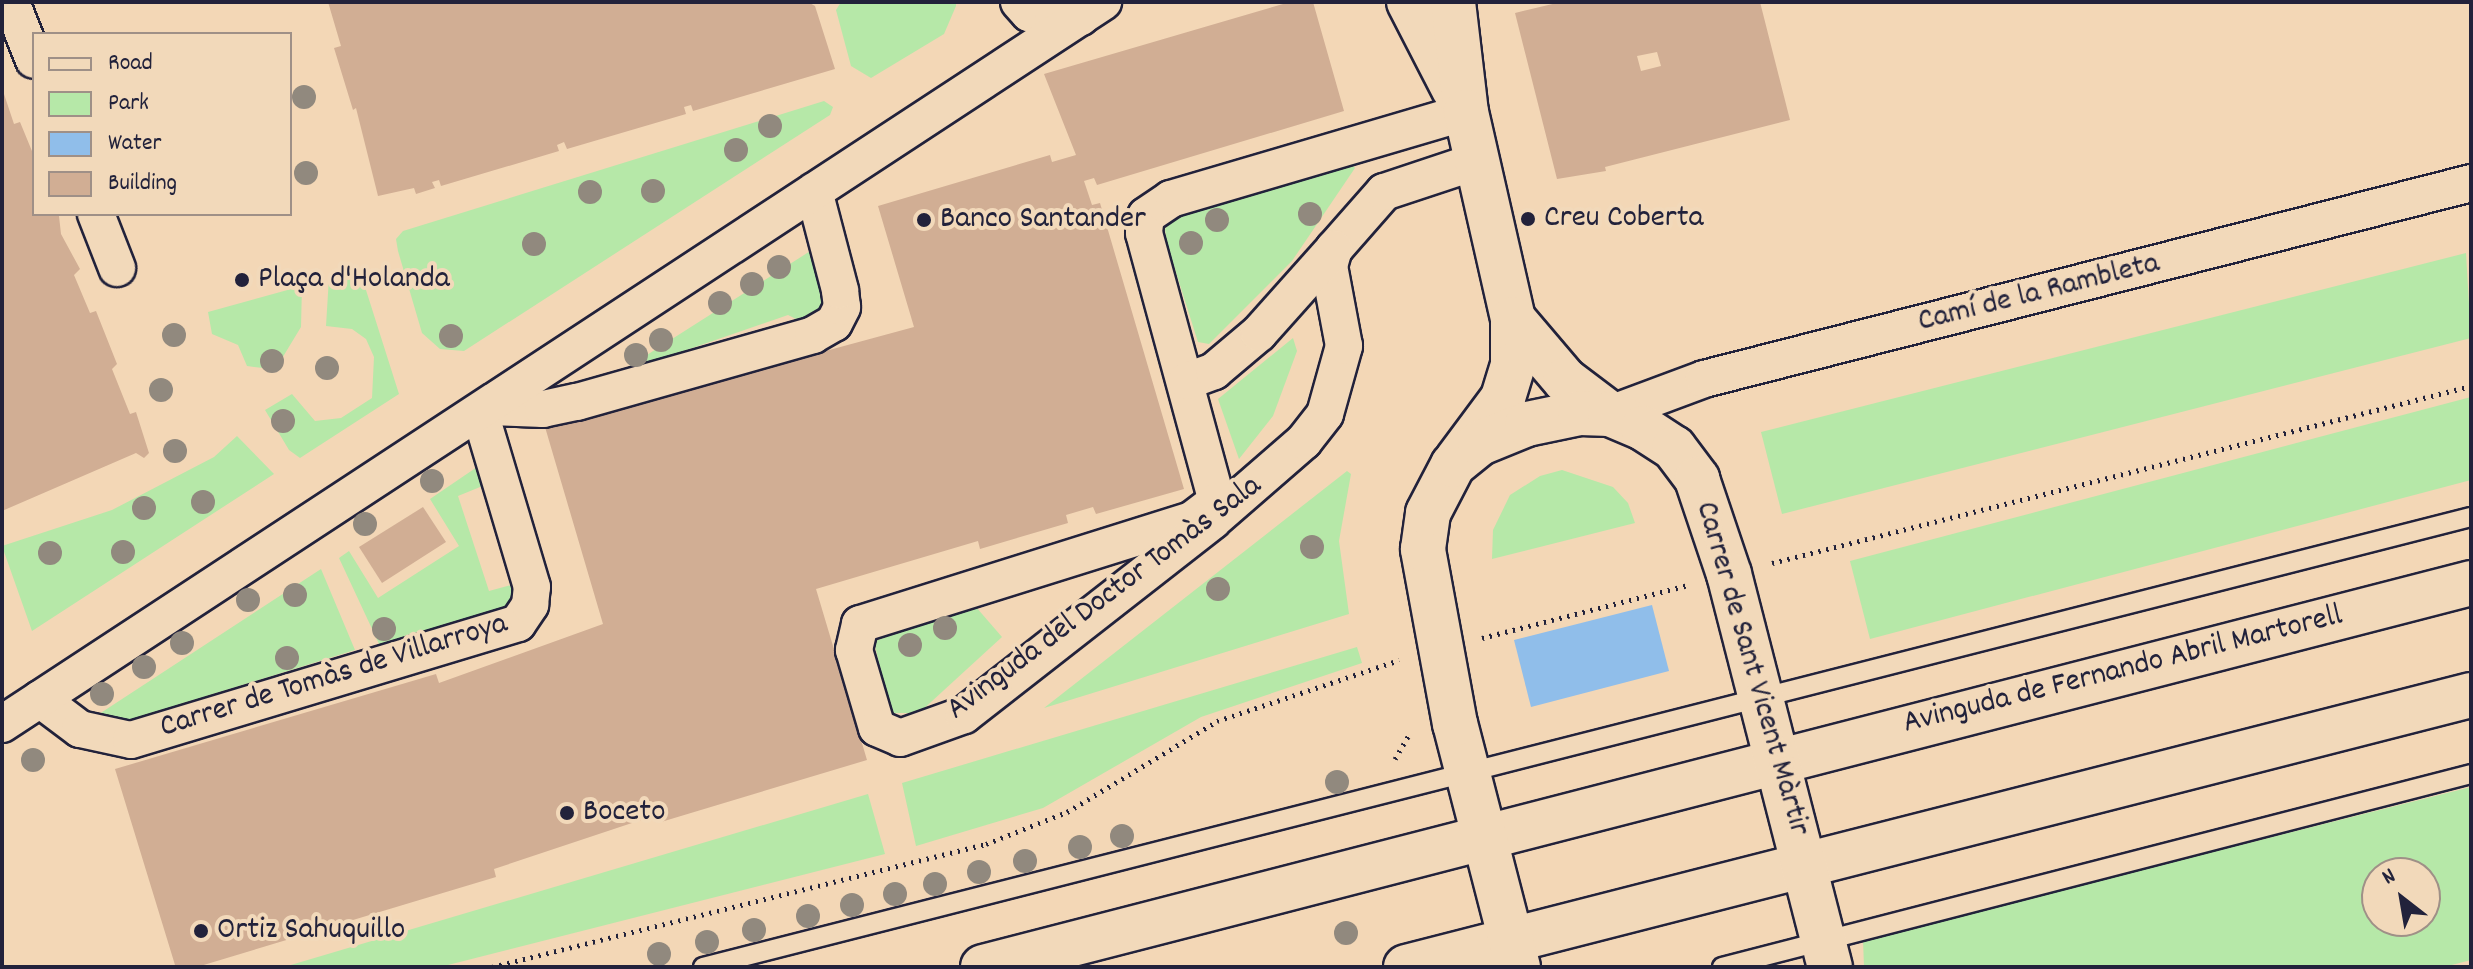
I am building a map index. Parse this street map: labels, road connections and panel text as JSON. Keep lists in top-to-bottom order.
{
  "streets": {
    "main road": ["Carrer de Sant Vicent Màrtir", "Avinguda de Fernando Abril Martorell"],
    "street": ["Camí de la Rambleta", "Avinguda del Doctor Tomàs Sala", "Carrer de Tomàs de Villarroya"]
  },
  "crossings": [
    ["Camí de la Rambleta", "Carrer de Sant Vicent Màrtir"],
    ["Avinguda del Doctor Tomàs Sala", "Carrer de Sant Vicent Màrtir"],
    ["Carrer de Sant Vicent Màrtir", "Avinguda de Fernando Abril Martorell"]
  ],
  "places": [
    "Creu Coberta",
    "Banco Santander",
    "Plaça d'Holanda",
    "Boceto",
    "Ortiz Sahuquillo"
  ],
  "legend": [
    "Road",
    "Park",
    "Water",
    "Building"
  ],
  "north": "top left"
}
